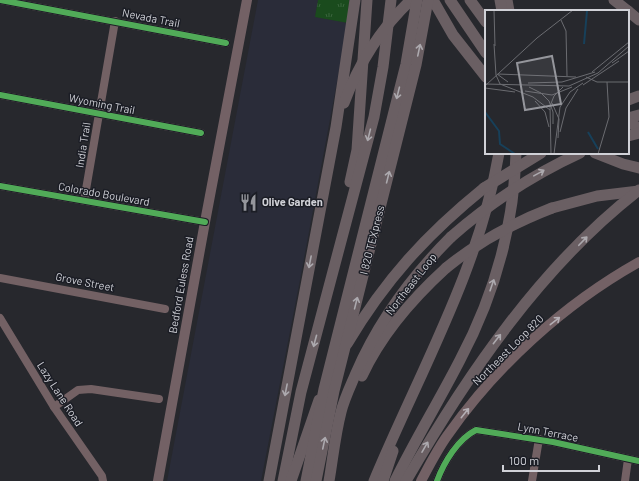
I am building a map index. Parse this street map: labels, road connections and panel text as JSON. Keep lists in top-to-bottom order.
{
  "streets": {
    "highway": ["I 820 TEXpress", "Northeast Loop"],
    "main road": ["Bedford Euless Road", "Northeast Loop 820"],
    "street": [
      "Nevada Trail",
      "Wyoming Trail",
      "India Trail",
      "Colorado Boulevard",
      "Grove Street",
      "Lazy Lane Road",
      "Lynn Terrace"
    ]
  },
  "crossings": [
    ["Nevada Trail", "India Trail"],
    ["Wyoming Trail", "India Trail"],
    ["India Trail", "Colorado Boulevard"],
    ["Colorado Boulevard", "Bedford Euless Road"]
  ],
  "one_way": ["Northeast Loop 820"],
  "places": {
    "restaurant": ["Olive Garden"]
  },
  "scale_bar": "100 m"
}
